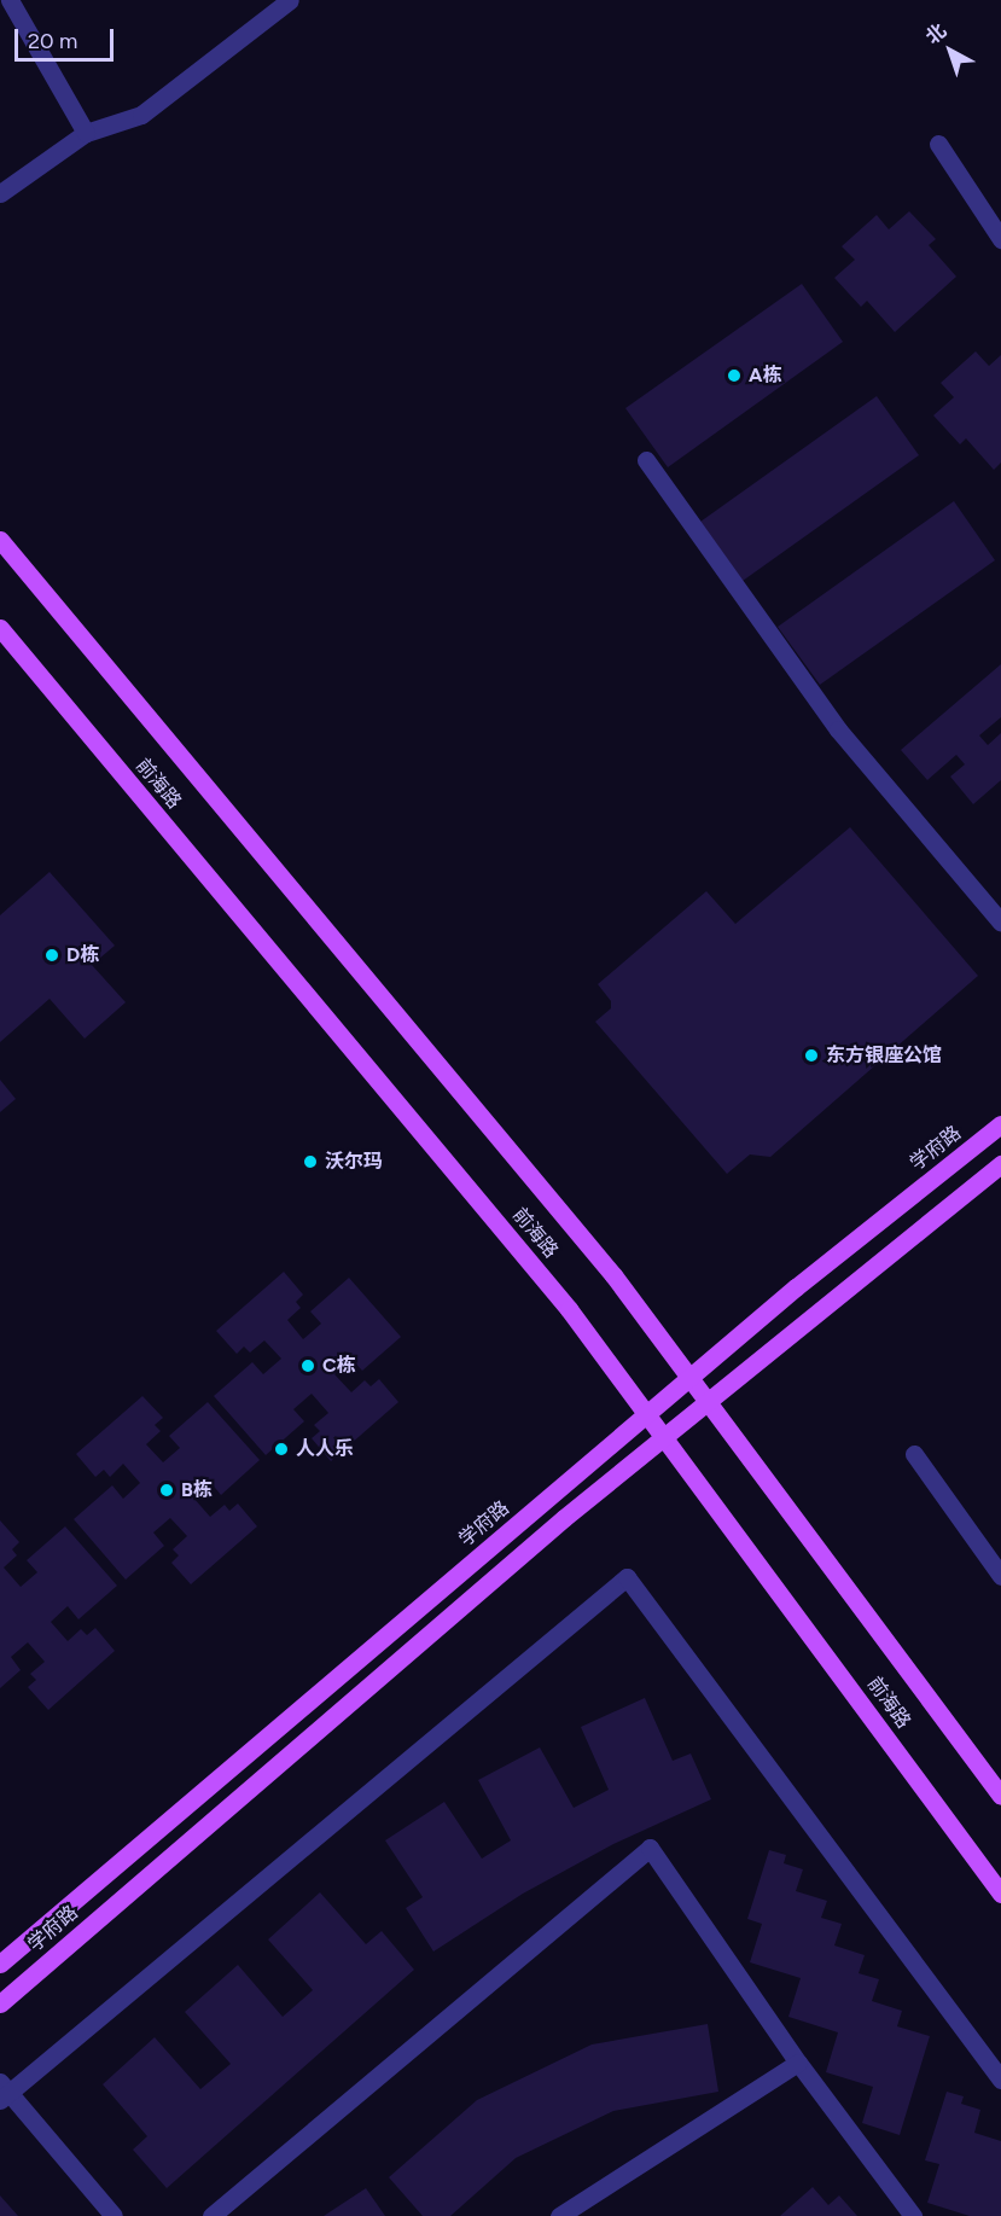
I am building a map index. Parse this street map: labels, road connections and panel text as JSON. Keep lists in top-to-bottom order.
{
  "streets": {
    "main road": ["前海路", "学府路"]
  },
  "crossings": [
    ["前海路", "学府路"]
  ],
  "places": [
    "A栋",
    "D栋",
    "东方银座公馆",
    "沃尔玛",
    "C栋",
    "人人乐",
    "B栋"
  ],
  "scale_bar": "20 m",
  "north": "top left"
}
